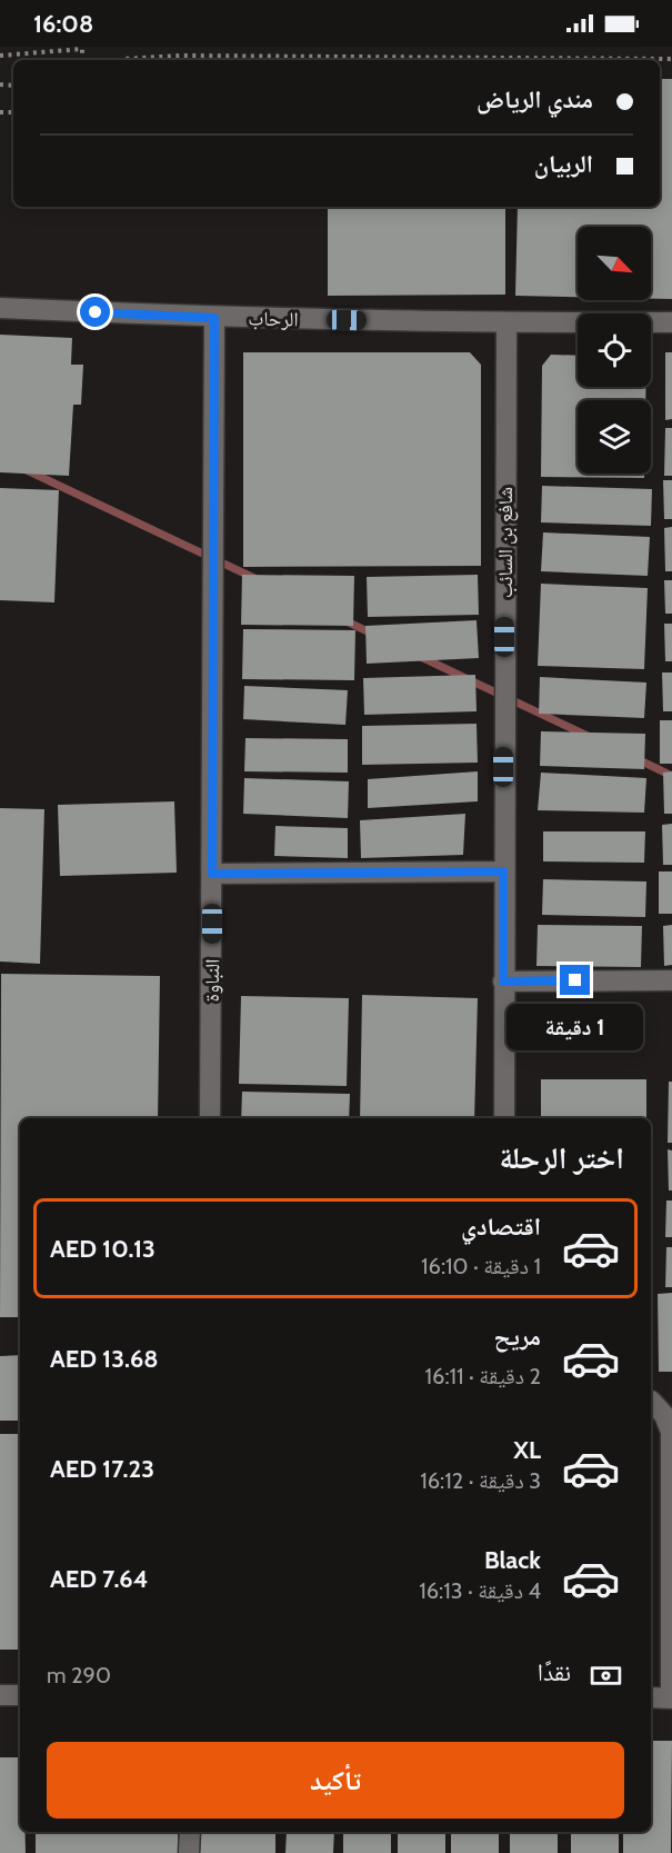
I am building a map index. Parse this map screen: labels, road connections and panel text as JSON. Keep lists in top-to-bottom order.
{
  "streets": {
    "street": ["الرحاب", "شافع بن السائب", "النباوة"]
  },
  "crossings": [
    ["الرحاب", "شافع بن السائب"],
    ["الرحاب", "النباوة"]
  ],
  "north": "bottom right",
  "page": {
    "status": "16:08",
    "banner": ["مندي الرياض", "الربيان"],
    "bubble": "1 دقيقة",
    "heading": "اختر الرحلة",
    "list": [
      {
        "name": "اقتصادي",
        "note": "1 دقيقة · 16:10",
        "value": "AED 10.13"
      },
      {
        "name": "مريح",
        "note": "2 دقيقة · 16:11",
        "value": "AED 13.68"
      },
      {
        "name": "XL",
        "note": "3 دقيقة · 16:12",
        "value": "AED 17.23"
      },
      {
        "name": "Black",
        "note": "4 دقيقة · 16:13",
        "value": "AED 7.64"
      }
    ],
    "pay": ["نقدًا", "290 m"],
    "buttons": "تأكيد"
  }
}
